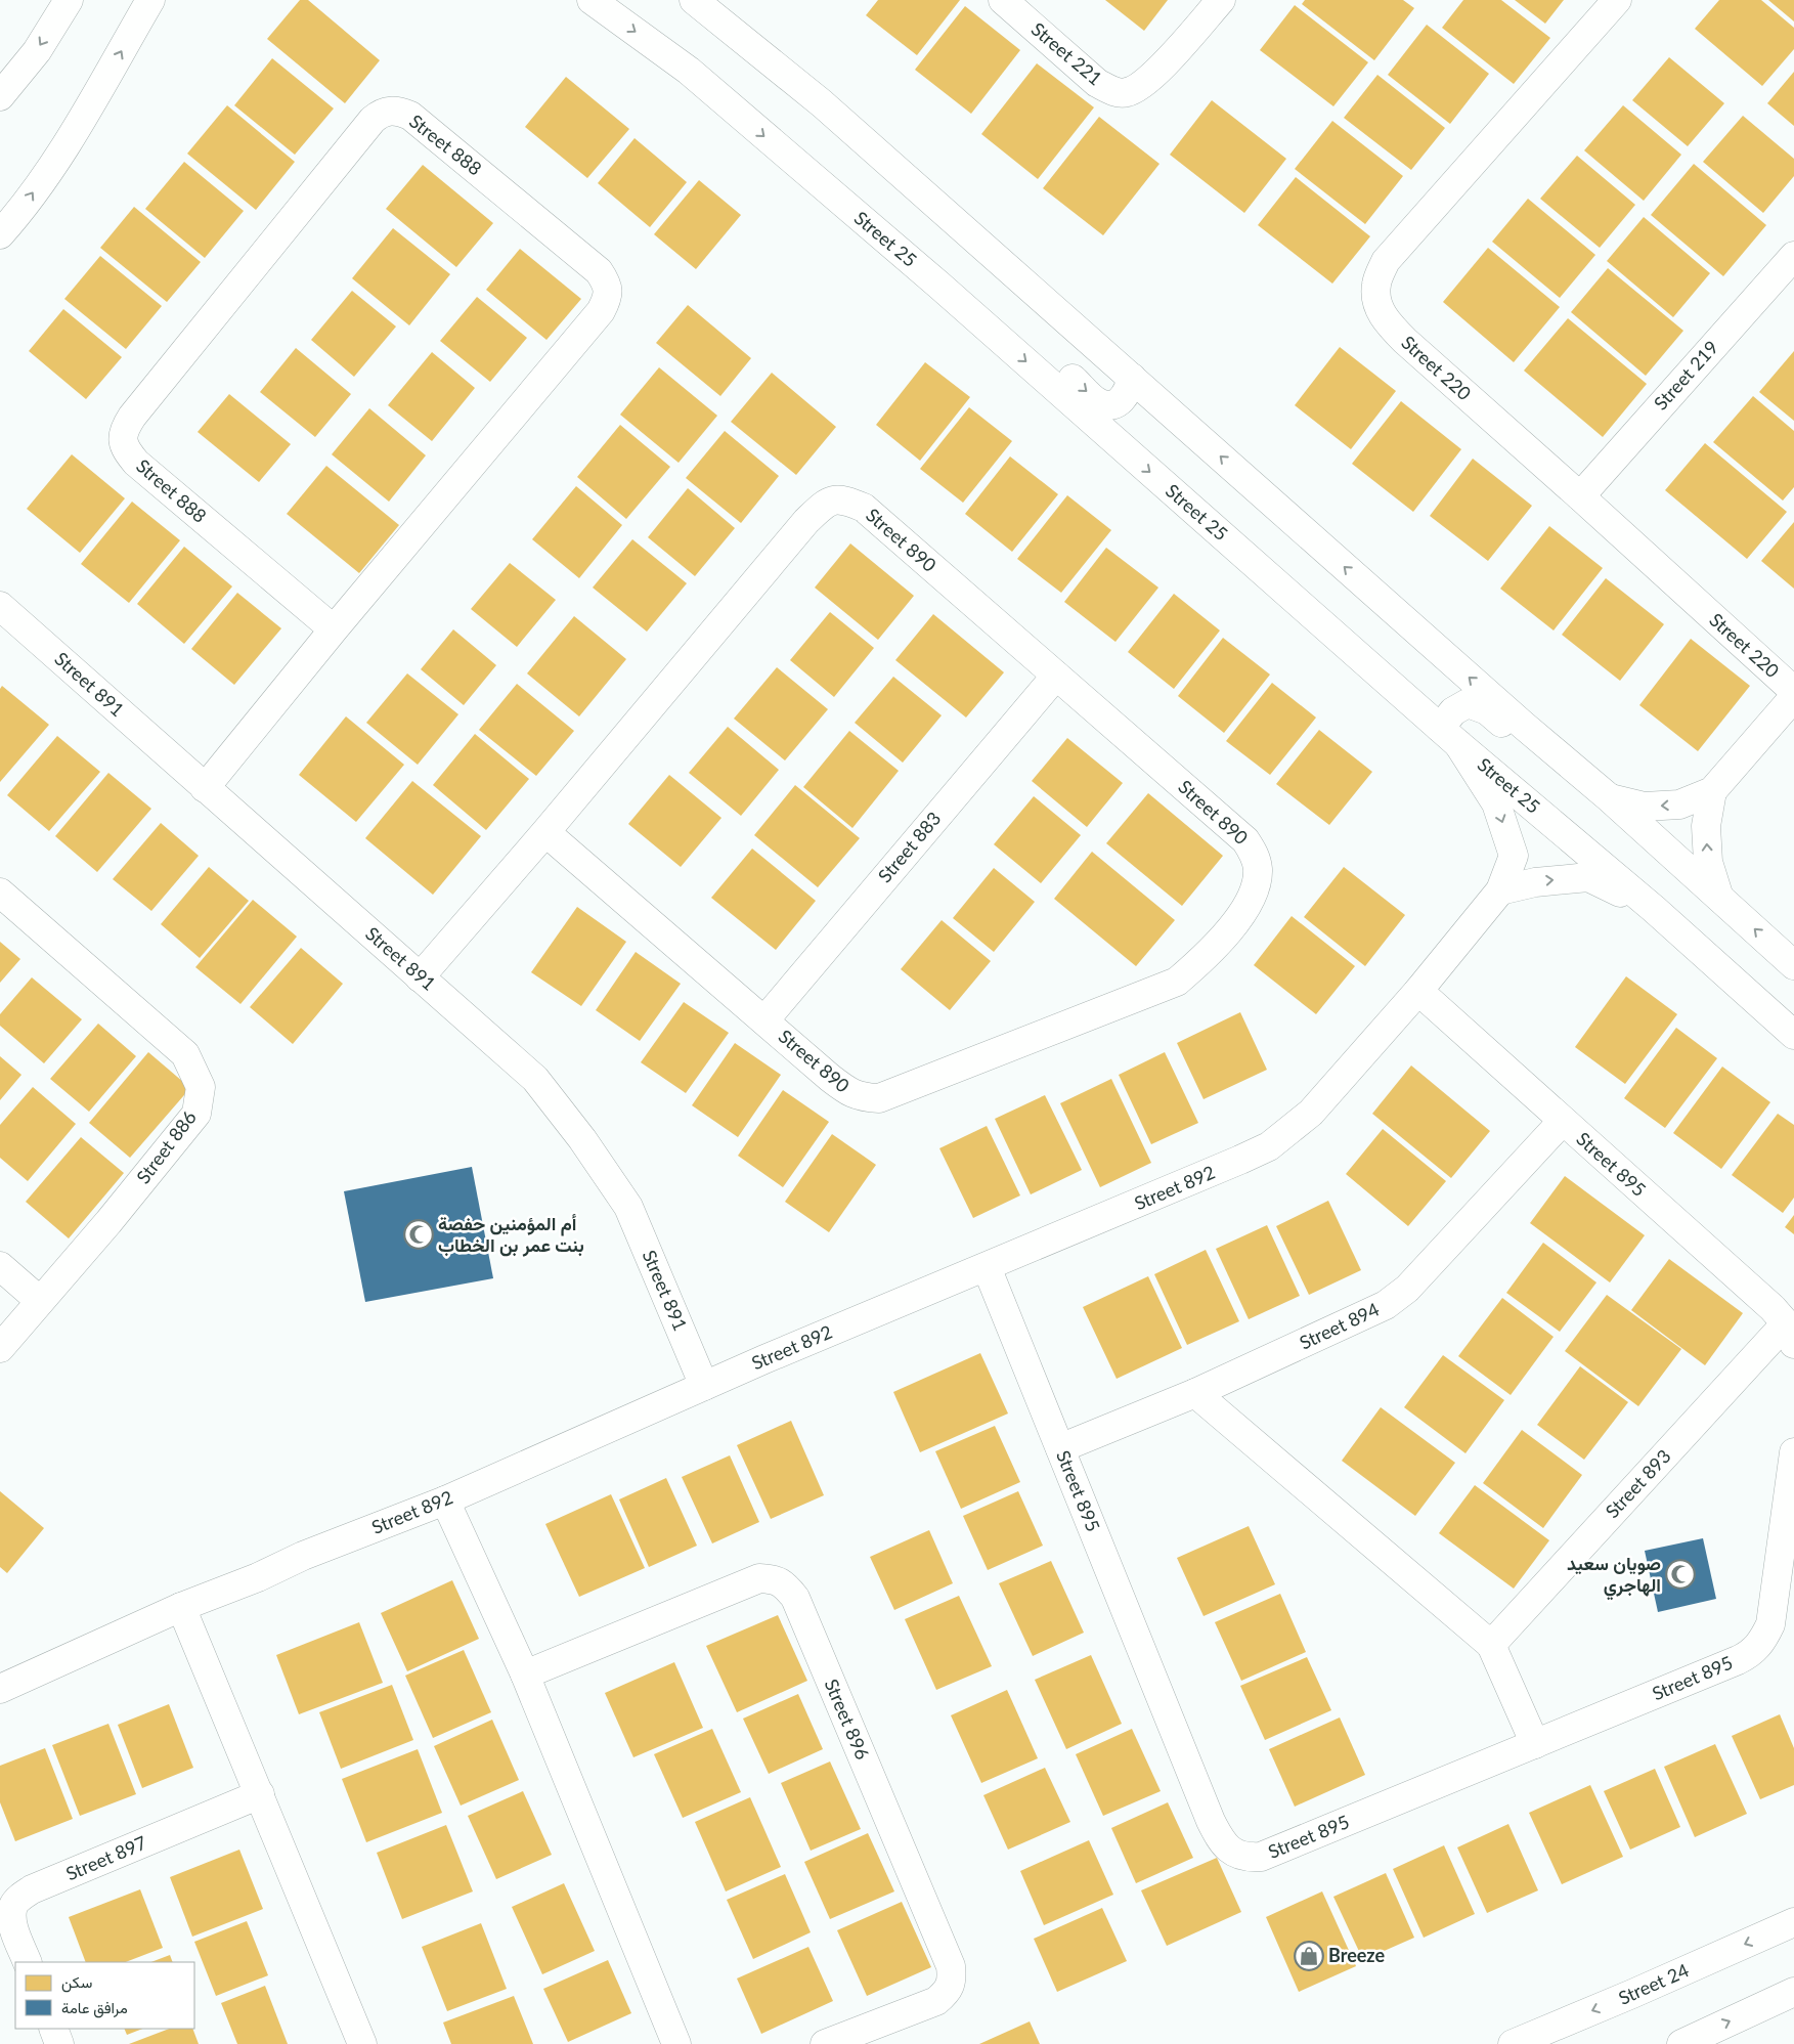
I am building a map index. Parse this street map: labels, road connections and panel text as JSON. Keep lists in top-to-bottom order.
{
  "streets": {
    "street": [
      "Street 221",
      "Street 888",
      "Street 25",
      "Street 220",
      "Street 219",
      "Street 890",
      "Street 891",
      "Street 883",
      "Street 886",
      "Street 895",
      "Street 892",
      "Street 894",
      "Street 893",
      "Street 896",
      "Street 897",
      "Street 24"
    ]
  },
  "crossings": [
    ["Street 888", "Street 891"],
    ["Street 25", "Street 892"],
    ["Street 220", "Street 219"],
    ["Street 890", "Street 891"],
    ["Street 890", "Street 883"],
    ["Street 891", "Street 892"],
    ["Street 895", "Street 892"],
    ["Street 895", "Street 894"],
    ["Street 895", "Street 893"]
  ],
  "places": {
    "mosque": ["أم المؤمنين حفصة بنت عمر بن الخطاب", "صويان سعيد الهاجري"],
    "shop": ["Breeze"]
  },
  "legend": ["سكن", "مرافق عامة"]
}
